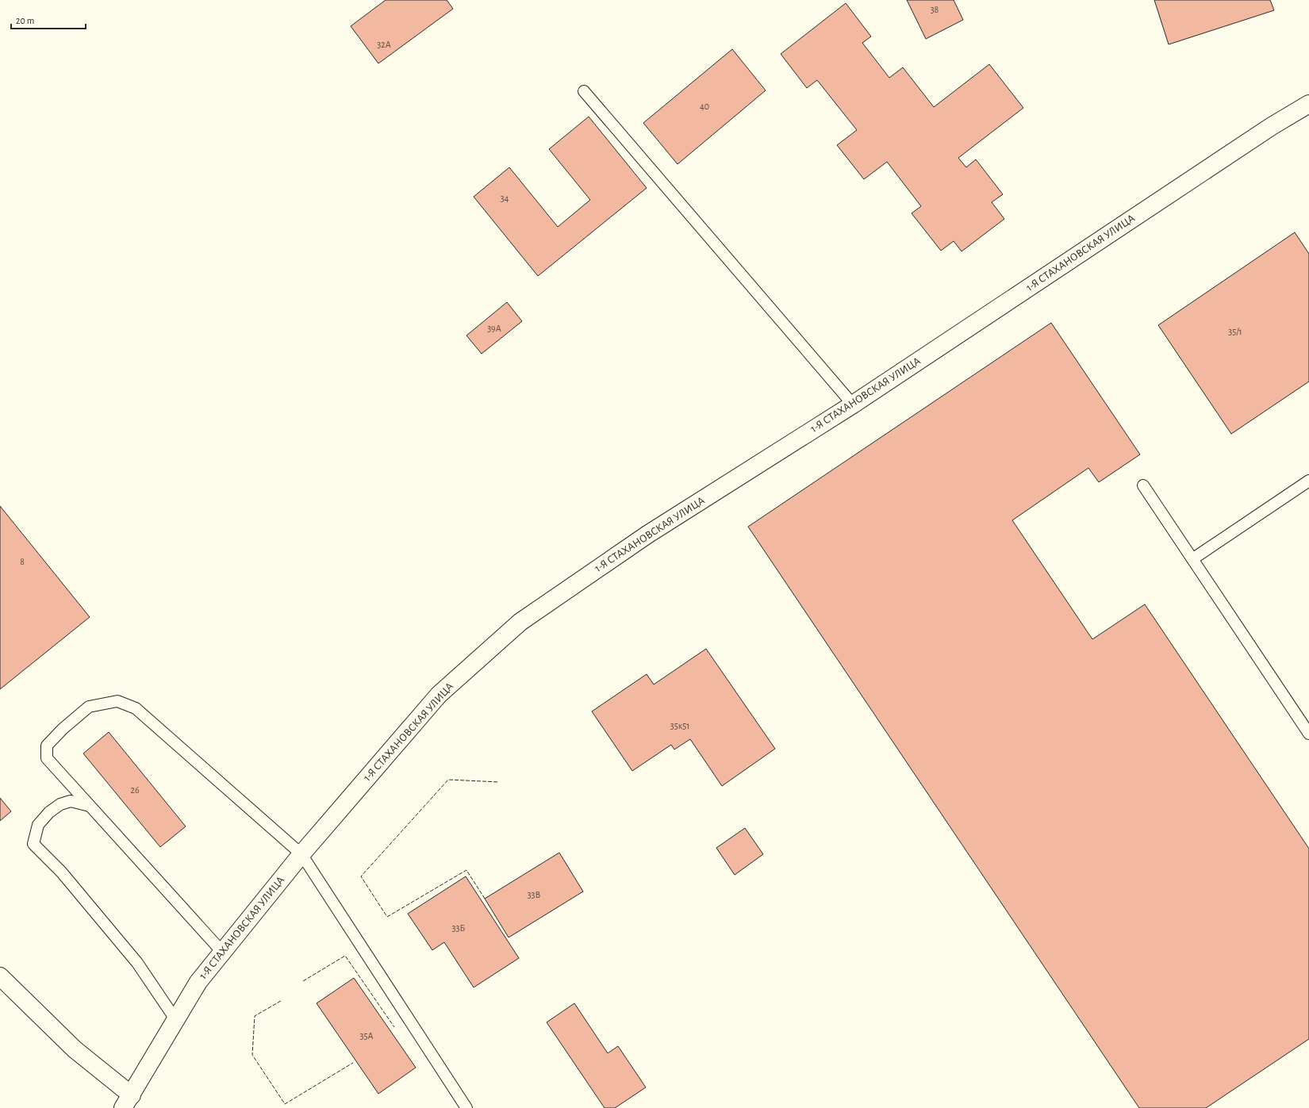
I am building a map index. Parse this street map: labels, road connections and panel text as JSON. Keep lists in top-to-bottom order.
{
  "streets": {
    "main road": ["1-Я СТАХАНОВСКАЯ УЛИЦА"]
  },
  "house_numbers": [
    "38",
    "32А",
    "40",
    "34",
    "39А",
    "35/1",
    "8",
    "35к51",
    "26",
    "33В",
    "33Б",
    "35А"
  ],
  "scale_bar": "20 m"
}
